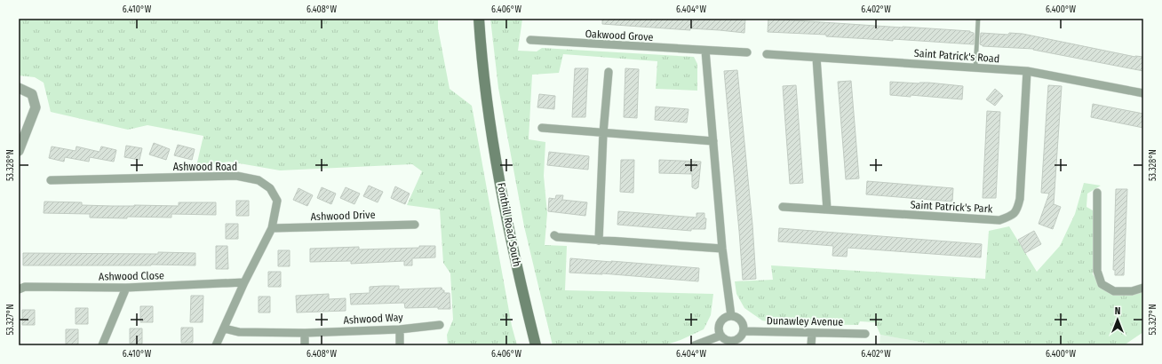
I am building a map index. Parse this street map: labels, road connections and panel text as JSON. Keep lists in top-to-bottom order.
{
  "streets": {
    "main road": ["Fonthill Road South"],
    "street": [
      "Oakwood Grove",
      "Saint Patrick's Road",
      "Ashwood Road",
      "Saint Patrick's Park",
      "Ashwood Drive",
      "Ashwood Close",
      "Ashwood Way",
      "Dunawley Avenue"
    ]
  },
  "crossings": [
    ["Saint Patrick's Road", "Saint Patrick's Park"],
    ["Ashwood Road", "Ashwood Drive"],
    ["Ashwood Road", "Ashwood Close"],
    ["Ashwood Road", "Ashwood Way"]
  ],
  "north": "top",
  "coordinates": [
    "6.410°W",
    "6.408°W",
    "6.406°W",
    "6.404°W",
    "6.402°W",
    "6.400°W",
    "53.328°N",
    "53.327°N"
  ]
}
